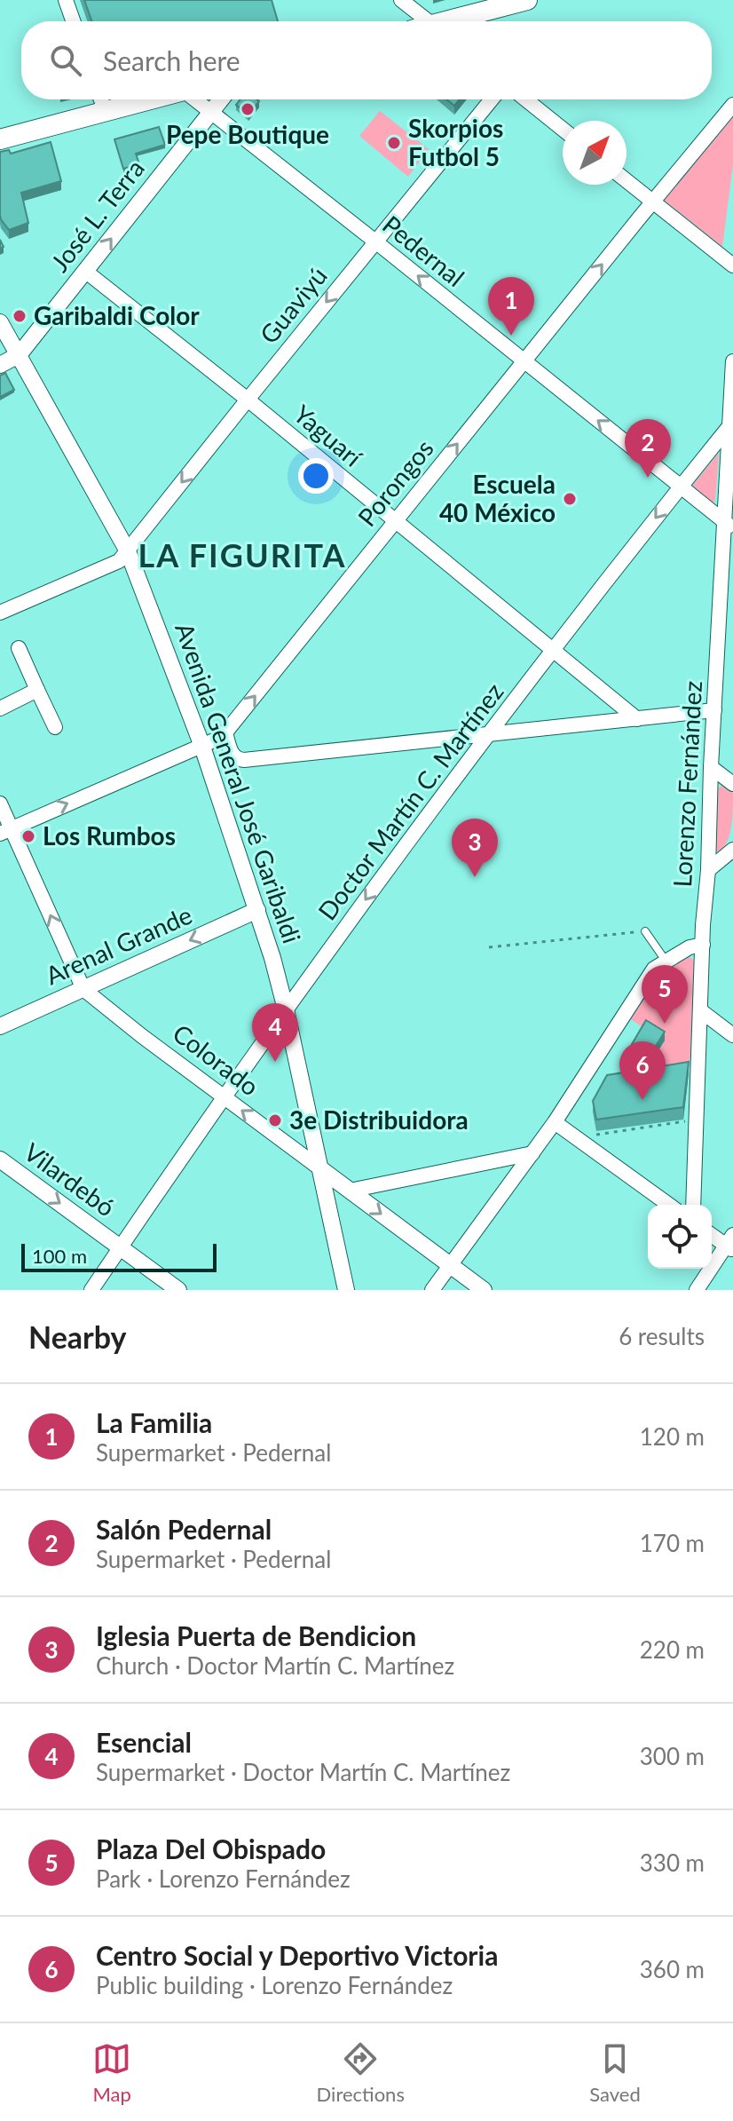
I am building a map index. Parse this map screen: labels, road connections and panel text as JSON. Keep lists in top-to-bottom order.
{
  "streets": {
    "street": [
      "José L. Terra",
      "Pedernal",
      "Guaviyú",
      "Yaguarí",
      "Porongos",
      "Avenida General José Garibaldi",
      "Lorenzo Fernández",
      "Doctor Martín C. Martínez",
      "Arenal Grande",
      "Colorado",
      "Vilardebó"
    ]
  },
  "crossings": [
    ["José L. Terra", "Pedernal"],
    ["José L. Terra", "Yaguarí"],
    ["José L. Terra", "Avenida General José Garibaldi"],
    ["Pedernal", "Guaviyú"],
    ["Pedernal", "Porongos"],
    ["Pedernal", "Lorenzo Fernández"],
    ["Pedernal", "Doctor Martín C. Martínez"],
    ["Guaviyú", "Yaguarí"],
    ["Guaviyú", "Avenida General José Garibaldi"],
    ["Yaguarí", "Porongos"],
    ["Yaguarí", "Doctor Martín C. Martínez"],
    ["Porongos", "Avenida General José Garibaldi"],
    ["Porongos", "Colorado"],
    ["Avenida General José Garibaldi", "Doctor Martín C. Martínez"],
    ["Avenida General José Garibaldi", "Arenal Grande"],
    ["Avenida General José Garibaldi", "Colorado"],
    ["Lorenzo Fernández", "Doctor Martín C. Martínez"],
    ["Doctor Martín C. Martínez", "Colorado"],
    ["Doctor Martín C. Martínez", "Vilardebó"],
    ["Arenal Grande", "Colorado"]
  ],
  "one_way": [
    "José L. Terra",
    "Pedernal",
    "Guaviyú",
    "Porongos",
    "Doctor Martín C. Martínez",
    "Arenal Grande",
    "Vilardebó"
  ],
  "districts": ["LA FIGURITA"],
  "places": [
    "Pepe Boutique",
    "Skorpios Futbol 5",
    "Garibaldi Color",
    "Escuela 40 México",
    "Los Rumbos",
    "3e Distribuidora"
  ],
  "scale_bar": "100 m",
  "north": "top right",
  "page": {
    "search": "Search here",
    "pins": [
      "1",
      "2",
      "3",
      "5",
      "4",
      "6"
    ],
    "scale": "100 m",
    "heading": ["Nearby", "6 results"],
    "list": [
      {
        "mark": "1",
        "name": "La Familia",
        "note": "Supermarket · Pedernal",
        "value": "120 m"
      },
      {
        "mark": "2",
        "name": "Salón Pedernal",
        "note": "Supermarket · Pedernal",
        "value": "170 m"
      },
      {
        "mark": "3",
        "name": "Iglesia Puerta de Bendicion",
        "note": "Church · Doctor Martín C. Martínez",
        "value": "220 m"
      },
      {
        "mark": "4",
        "name": "Esencial",
        "note": "Supermarket · Doctor Martín C. Martínez",
        "value": "300 m"
      },
      {
        "mark": "5",
        "name": "Plaza Del Obispado",
        "note": "Park · Lorenzo Fernández",
        "value": "330 m"
      },
      {
        "mark": "6",
        "name": "Centro Social y Deportivo Victoria",
        "note": "Public building · Lorenzo Fernández",
        "value": "360 m"
      }
    ],
    "nav": ["Map", "Directions", "Saved"]
  }
}
